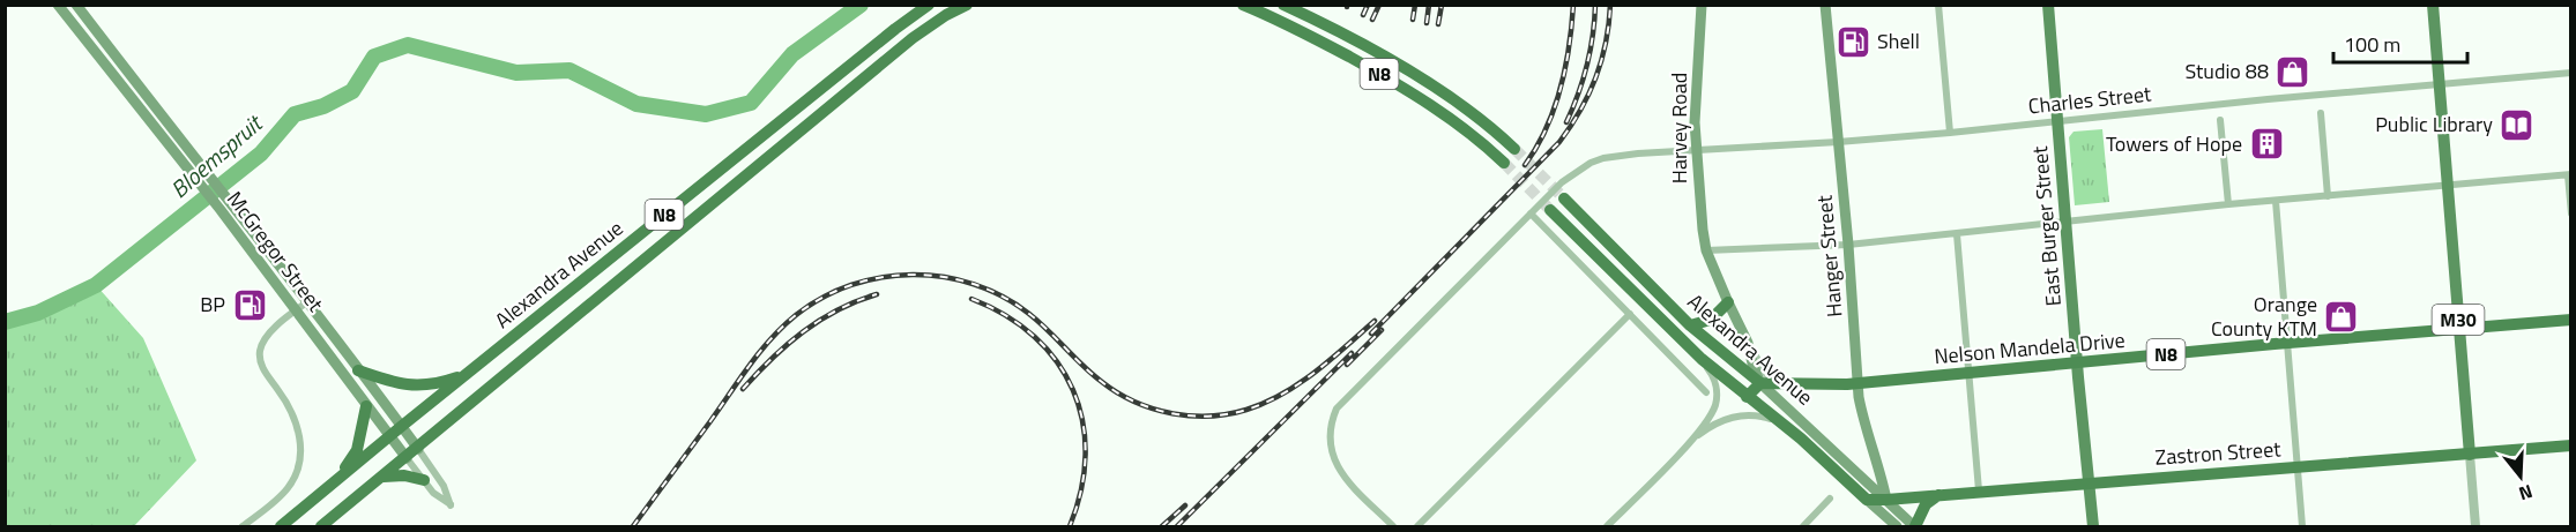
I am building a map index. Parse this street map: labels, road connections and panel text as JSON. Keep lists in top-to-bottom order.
{
  "streets": {
    "highway": [
      "N8",
      "Alexandra Avenue",
      "Nelson Mandela Drive",
      "Zastron Street"
    ],
    "main road": [
      "Harvey Road",
      "East Burger Street",
      "McGregor Street",
      "Hanger Street",
      "M30"
    ],
    "street": ["Charles Street"]
  },
  "crossings": [
    ["Charles Street", "Harvey Road"],
    ["Charles Street", "East Burger Street"],
    ["Charles Street", "Hanger Street"],
    ["Charles Street", "M30"],
    ["Harvey Road", "Alexandra Avenue"],
    ["Harvey Road", "Nelson Mandela Drive"],
    ["East Burger Street", "Nelson Mandela Drive"],
    ["East Burger Street", "Zastron Street"],
    ["McGregor Street", "Alexandra Avenue"],
    ["Hanger Street", "Alexandra Avenue"],
    ["Hanger Street", "Nelson Mandela Drive"],
    ["Hanger Street", "Zastron Street"],
    ["Alexandra Avenue", "Nelson Mandela Drive"],
    ["Alexandra Avenue", "Zastron Street"],
    ["M30", "Nelson Mandela Drive"],
    ["M30", "Zastron Street"]
  ],
  "water": ["Bloemspruit"],
  "places": {
    "fuel station": ["Shell", "BP"],
    "shop": ["Studio 88", "Orange County KTM"],
    "library": ["Public Library"],
    "building": ["Towers of Hope"]
  },
  "scale_bar": "100 m",
  "north": "bottom"
}
